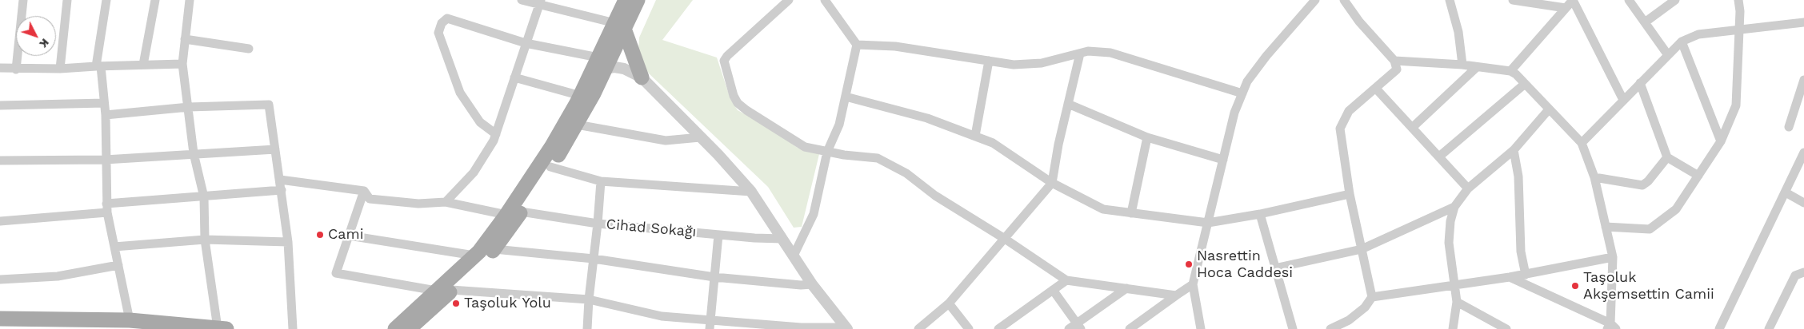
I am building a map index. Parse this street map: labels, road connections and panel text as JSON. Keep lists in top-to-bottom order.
{
  "streets": {
    "street": ["Cihad Sokağı"]
  },
  "places": [
    "Cami",
    "Nasrettin Hoca Caddesi",
    "Taşoluk Akşemsettin Camii",
    "Taşoluk Yolu"
  ],
  "north": "bottom right"
}
